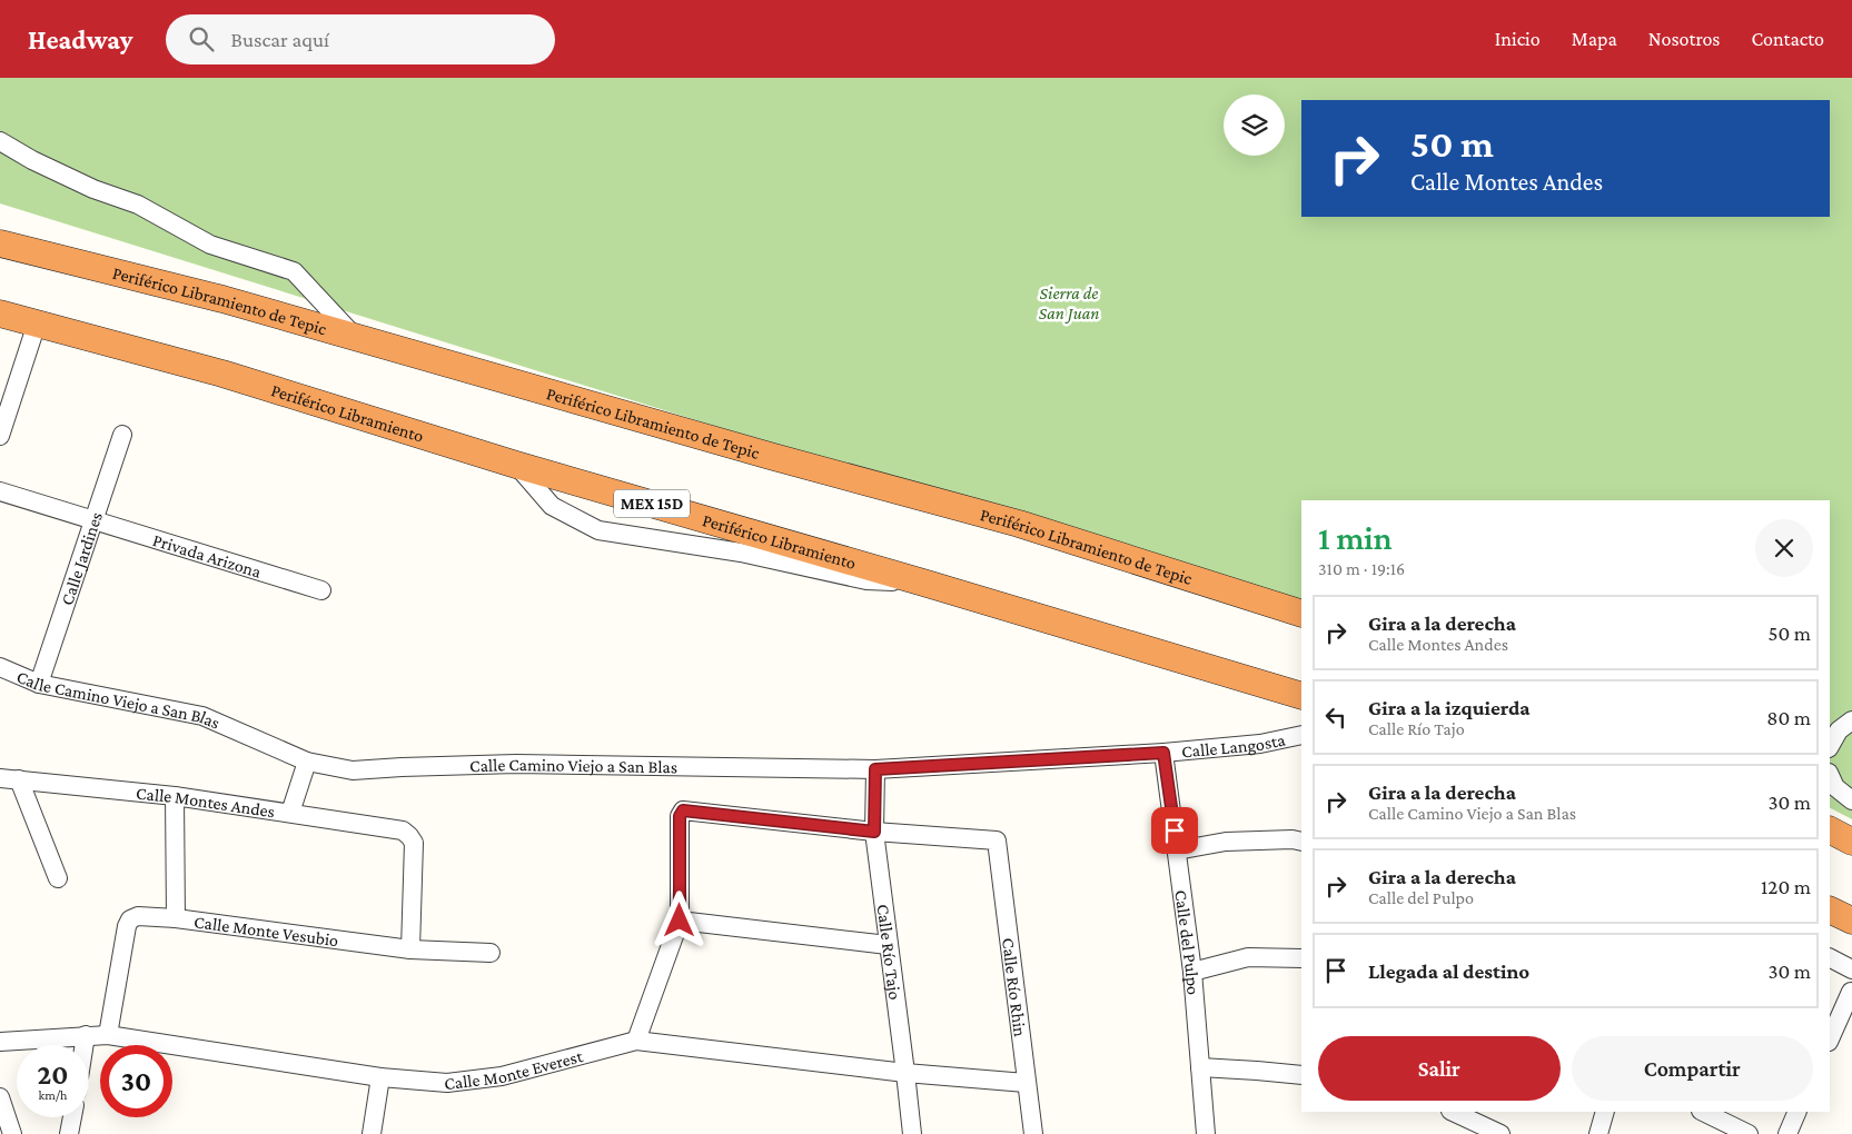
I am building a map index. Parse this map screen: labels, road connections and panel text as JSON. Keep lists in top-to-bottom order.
{
  "streets": {
    "highway": ["Periférico Libramiento de Tepic", "Periférico Libramiento", "MEX 15D"],
    "street": [
      "Privada Arizona",
      "Calle Jardines",
      "Calle Camino Viejo a San Blas",
      "Calle Langosta",
      "Calle Montes Andes",
      "Calle Monte Vesubio",
      "Calle del Pulpo",
      "Calle Río Tajo",
      "Calle Río Rhin",
      "Calle Monte Everest"
    ]
  },
  "crossings": [
    ["Privada Arizona", "Calle Jardines"],
    ["Calle Jardines", "Calle Camino Viejo a San Blas"],
    ["Calle Camino Viejo a San Blas", "Calle Langosta"],
    ["Calle Camino Viejo a San Blas", "Calle del Pulpo"],
    ["Calle Camino Viejo a San Blas", "Calle Río Tajo"],
    ["Calle Langosta", "Calle del Pulpo"],
    ["Calle Montes Andes", "Calle Monte Vesubio"],
    ["Calle Monte Vesubio", "Calle Monte Everest"],
    ["Calle Río Tajo", "Calle Río Rhin"],
    ["Calle Río Tajo", "Calle Monte Everest"],
    ["Calle Río Rhin", "Calle Monte Everest"]
  ],
  "parks": ["Sierra de San Juan"],
  "page": {
    "header": "Headway",
    "search": "Buscar aquí",
    "nav": [
      "Inicio",
      "Mapa",
      "Nosotros",
      "Contacto"
    ],
    "turn": ["50 m", "Calle Montes Andes"],
    "heading": ["1 min", "310 m · 19:16"],
    "list": [
      {
        "name": "Gira a la derecha",
        "note": "Calle Montes Andes",
        "value": "50 m"
      },
      {
        "name": "Gira a la izquierda",
        "note": "Calle Río Tajo",
        "value": "80 m"
      },
      {
        "name": "Gira a la derecha",
        "note": "Calle Camino Viejo a San Blas",
        "value": "30 m"
      },
      {
        "name": "Gira a la derecha",
        "note": "Calle del Pulpo",
        "value": "120 m"
      },
      {
        "name": "Llegada al destino",
        "value": "30 m"
      }
    ],
    "buttons": ["Salir", "Compartir"],
    "speed": "20 km/h",
    "limit": "30"
  }
}
